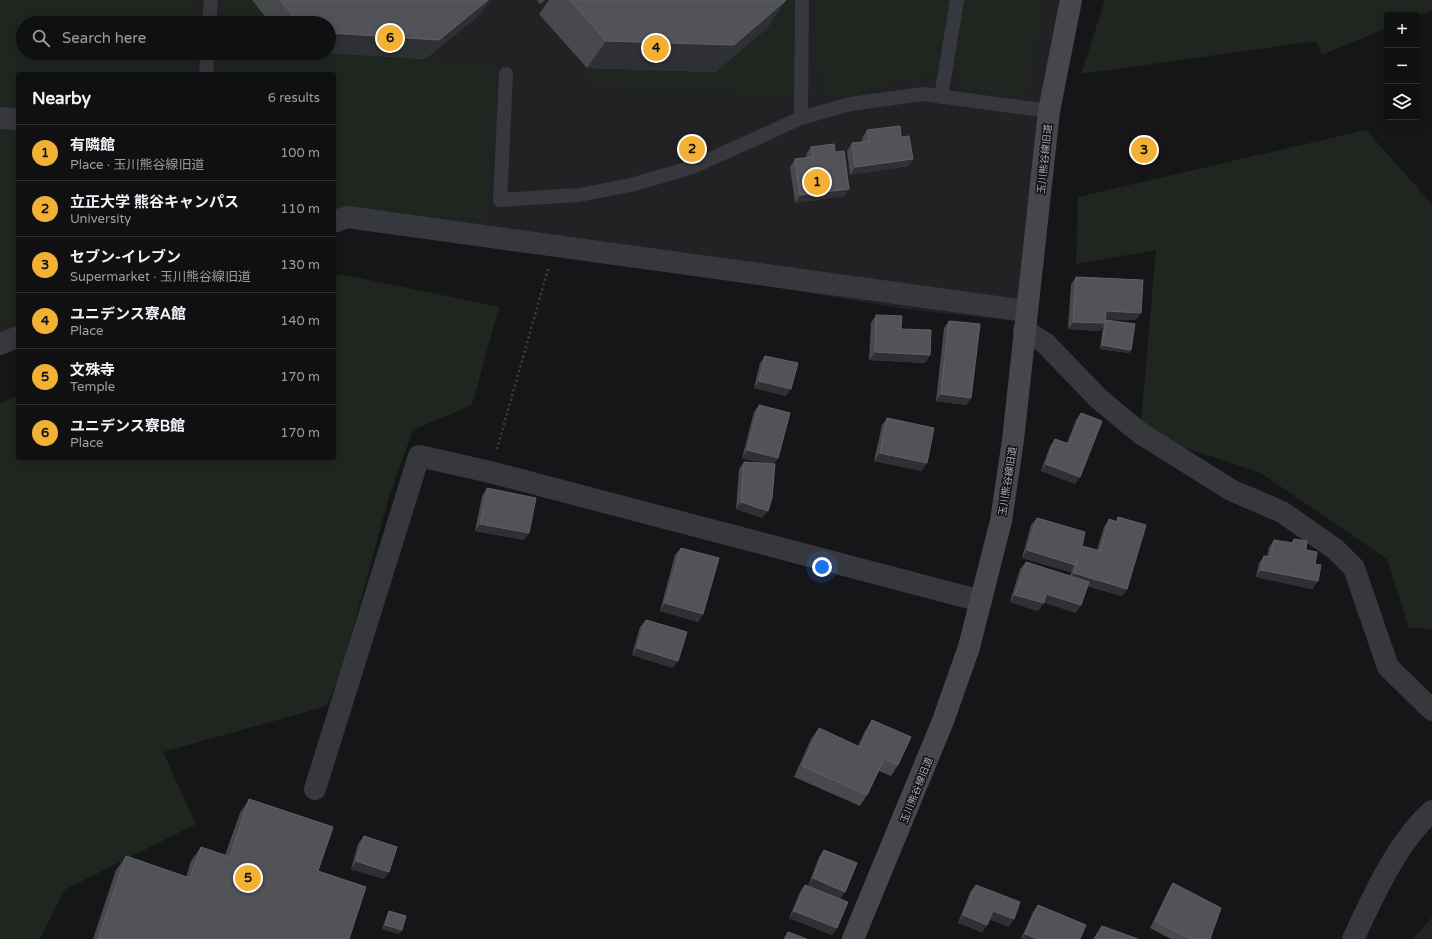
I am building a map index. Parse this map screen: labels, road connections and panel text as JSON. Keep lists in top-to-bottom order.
{
  "streets": {
    "street": ["玉川熊谷線旧道"]
  },
  "page": {
    "map_buttons": ["+", "−"],
    "search": "Search here",
    "pins": [
      "6",
      "4",
      "2",
      "3",
      "1",
      "5"
    ],
    "heading": ["Nearby", "6 results"],
    "list": [
      {
        "mark": "1",
        "name": "有隣館",
        "note": "Place · 玉川熊谷線旧道",
        "value": "100 m"
      },
      {
        "mark": "2",
        "name": "立正大学 熊谷キャンパス",
        "note": "University",
        "value": "110 m"
      },
      {
        "mark": "3",
        "name": "セブン-イレブン",
        "note": "Supermarket · 玉川熊谷線旧道",
        "value": "130 m"
      },
      {
        "mark": "4",
        "name": "ユニデンス寮A館",
        "note": "Place",
        "value": "140 m"
      },
      {
        "mark": "5",
        "name": "文殊寺",
        "note": "Temple",
        "value": "170 m"
      },
      {
        "mark": "6",
        "name": "ユニデンス寮B館",
        "note": "Place",
        "value": "170 m"
      }
    ]
  }
}
